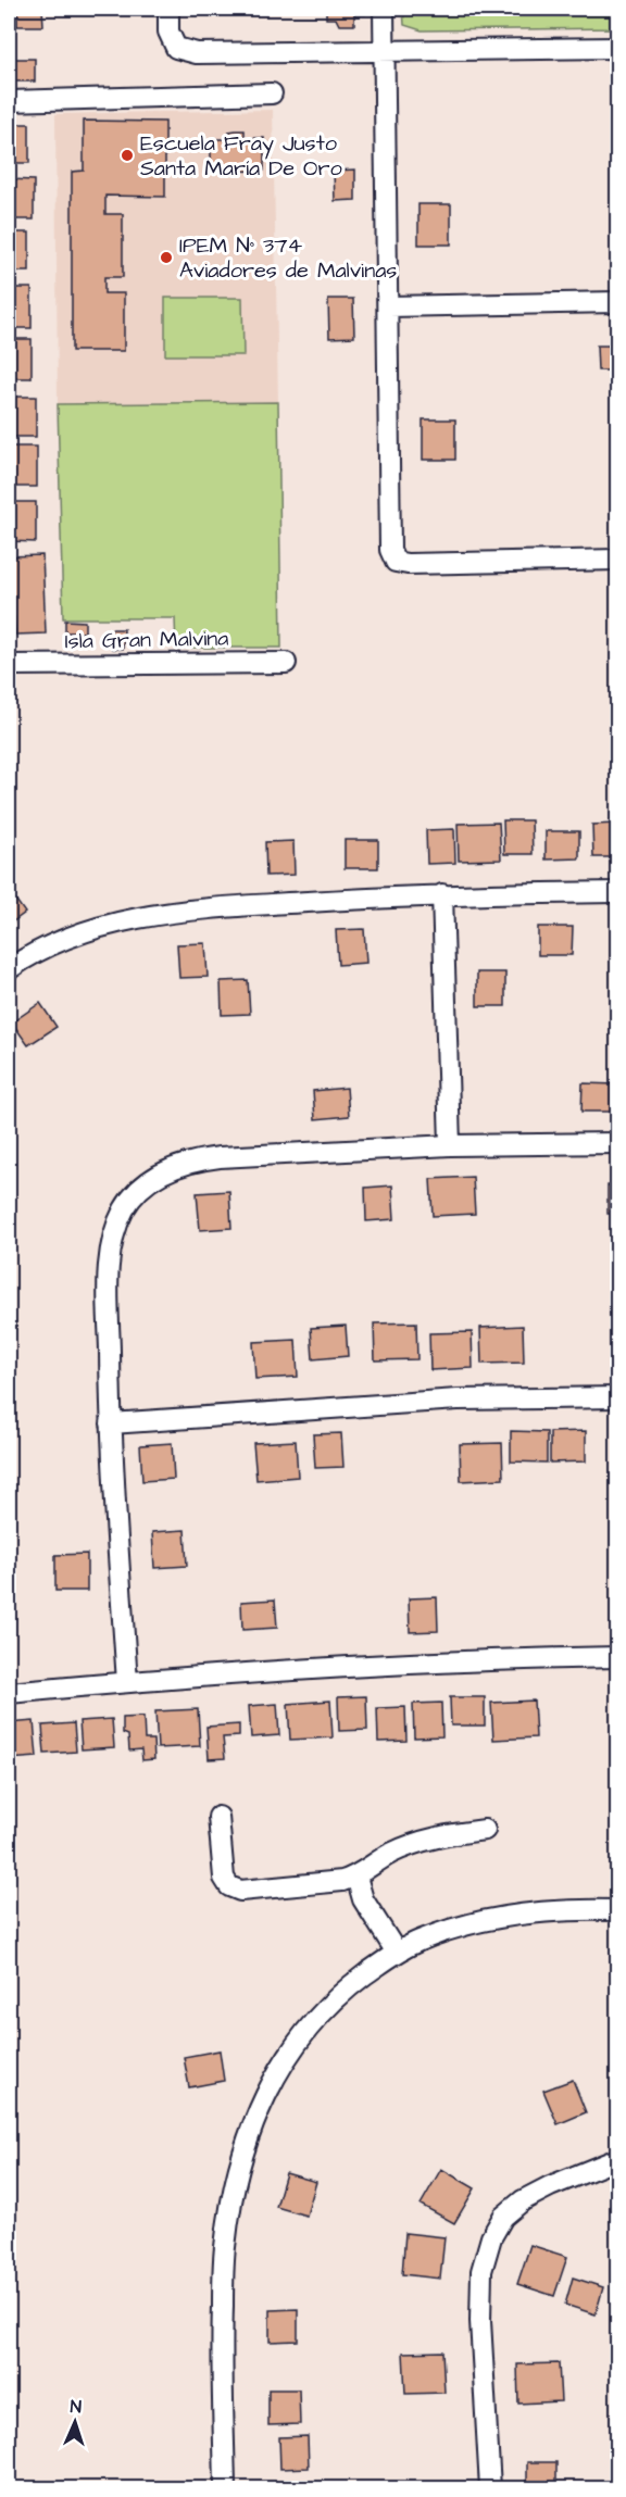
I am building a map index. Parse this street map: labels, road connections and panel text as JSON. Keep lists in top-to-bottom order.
{
  "streets": {
    "street": ["Isla Gran Malvina"]
  },
  "places": ["Escuela Fray Justo Santa María De Oro", "IPEM N° 374 Aviadores de Malvinas"],
  "north": "top"
}
